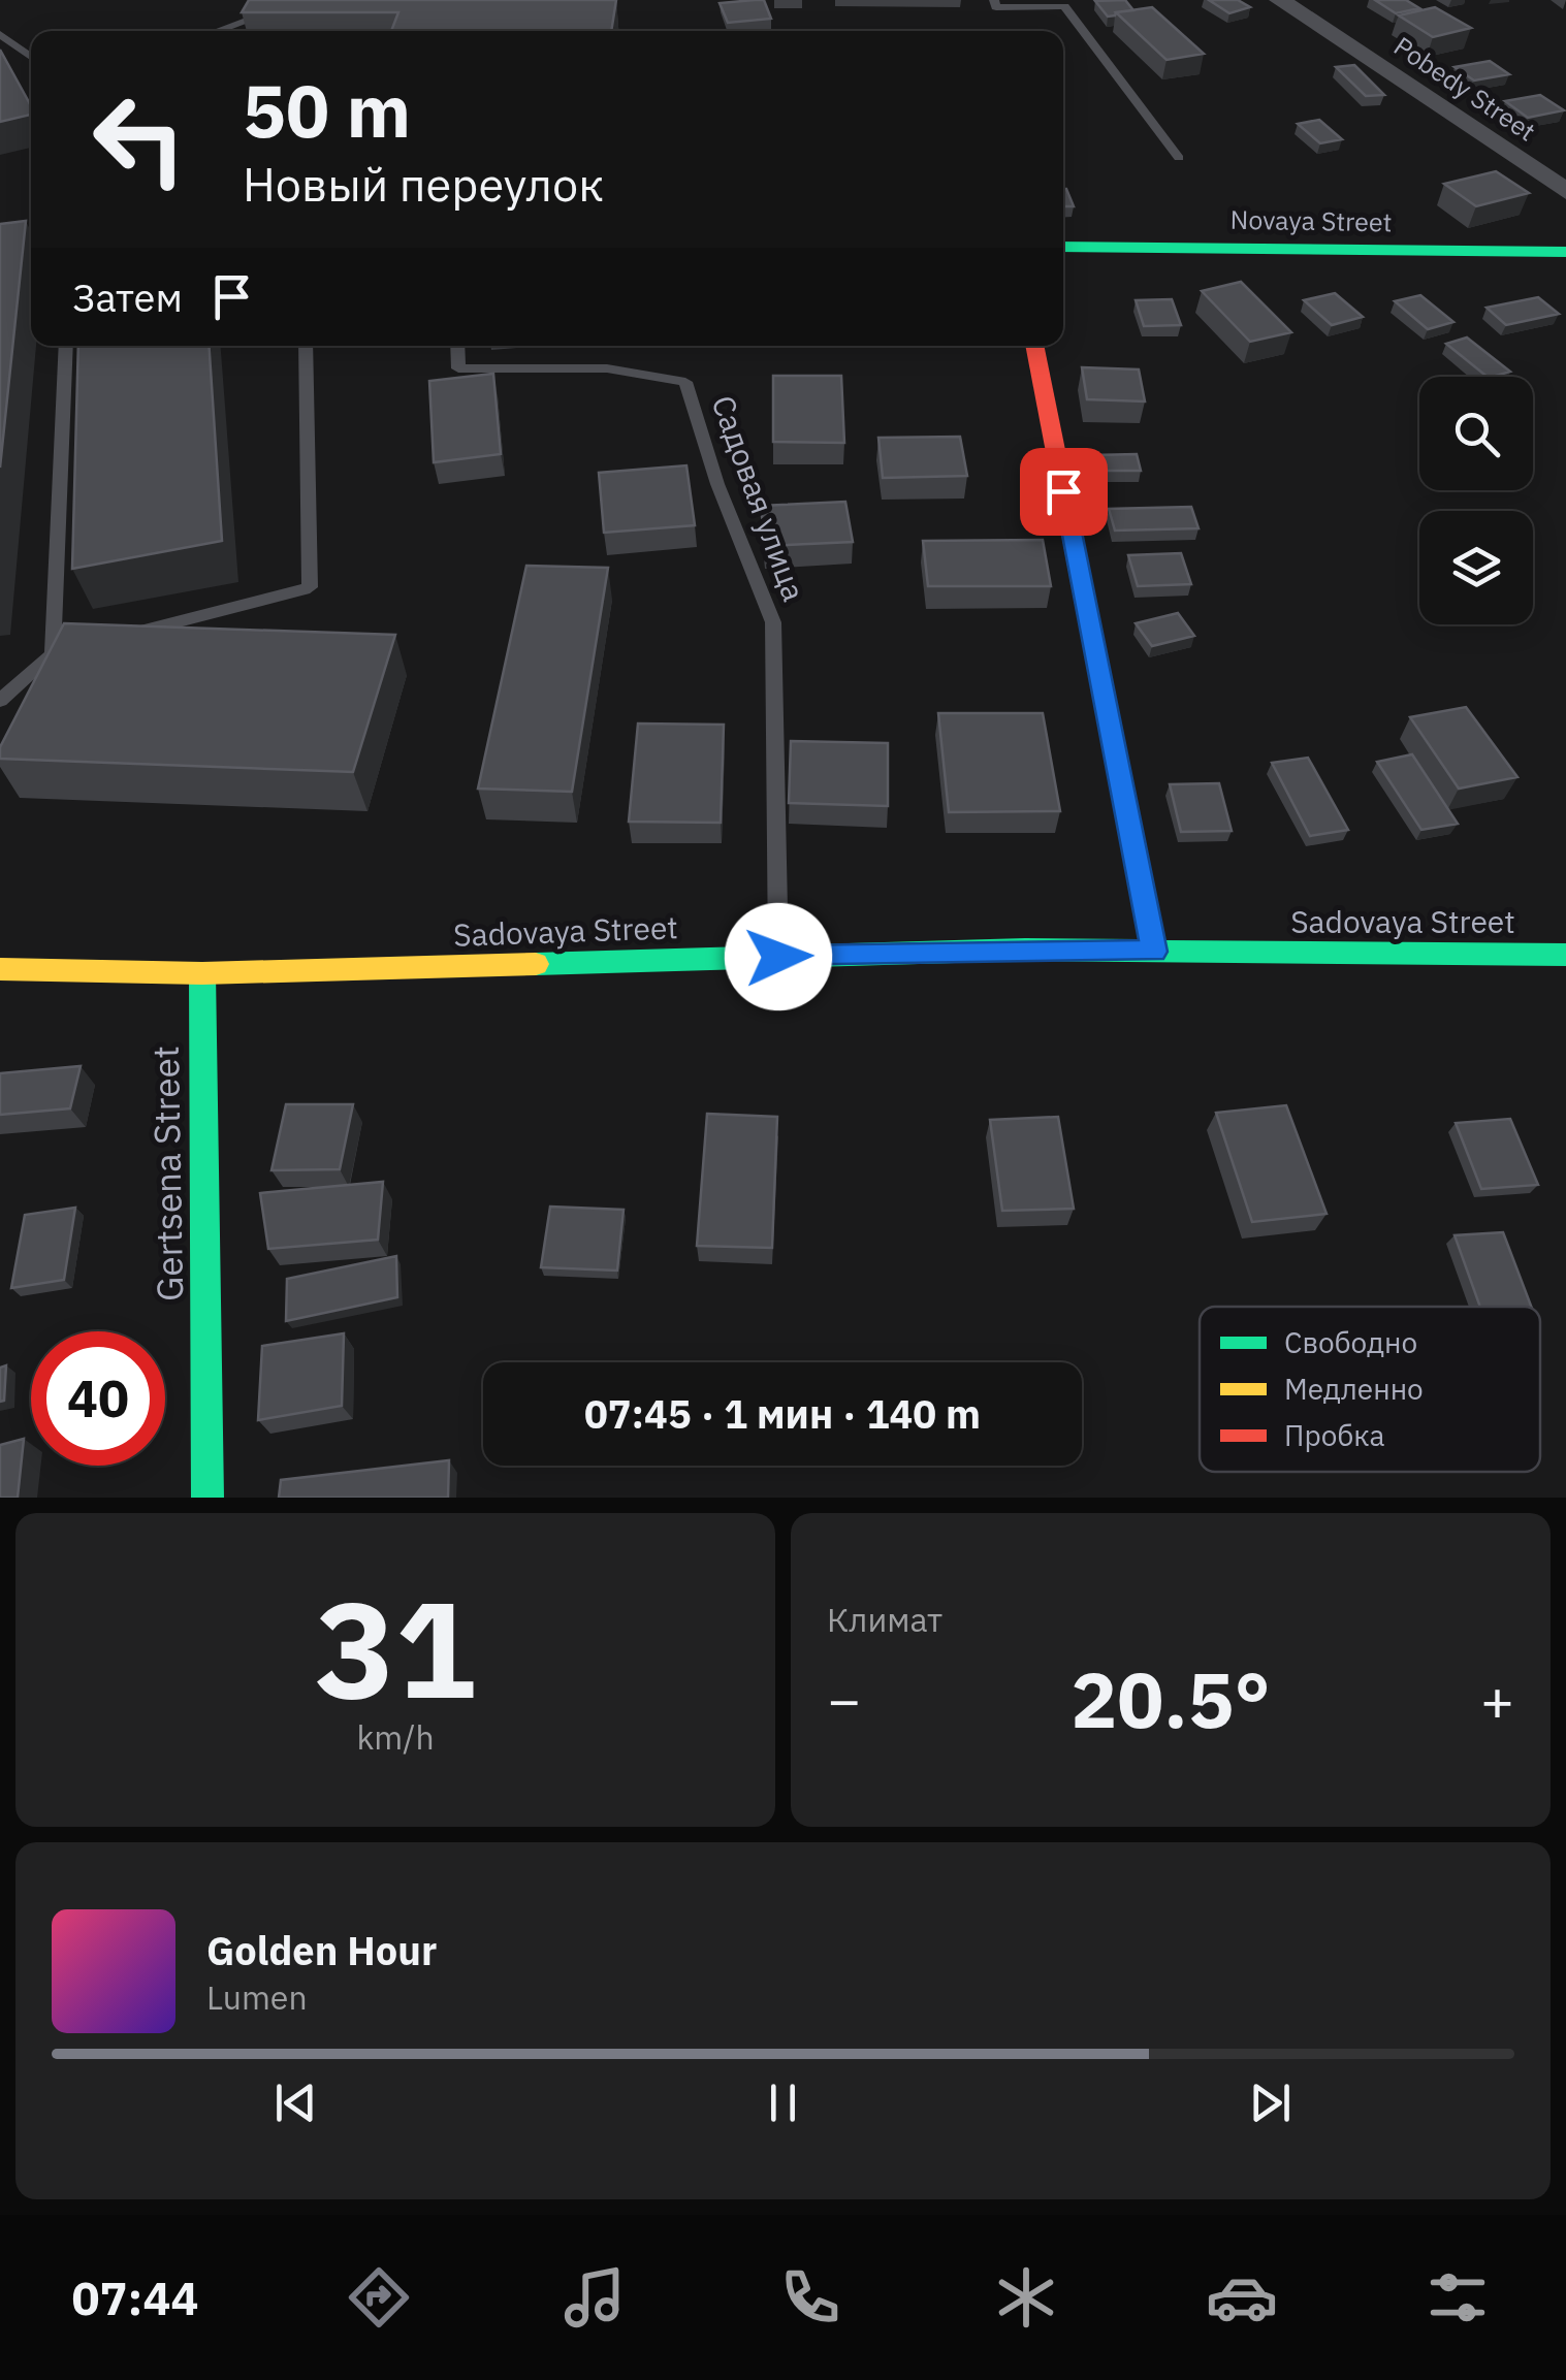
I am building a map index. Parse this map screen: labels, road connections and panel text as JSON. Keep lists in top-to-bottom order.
{
  "streets": {
    "street": [
      "Pobedy Street",
      "Novaya Street",
      "Sadovaya Street",
      "Gertsena Street"
    ],
    "lane": ["Садовая улица"]
  },
  "crossings": [
    ["Садовая улица", "Sadovaya Street"],
    ["Sadovaya Street", "Gertsena Street"]
  ],
  "legend": ["Свободно", "Медленно", "Пробка"],
  "page": {
    "turn": ["50 m", "Новый переулок"],
    "then": "Затем",
    "limit": "40",
    "trip": "07:45 · 1 мин · 140 m",
    "tile": [
      ["31", "km/h"],
      "Климат"
    ],
    "heat": ["−", "20.5°", "+"],
    "song": ["Golden Hour", "Lumen"],
    "tabs": "07:44"
  }
}
